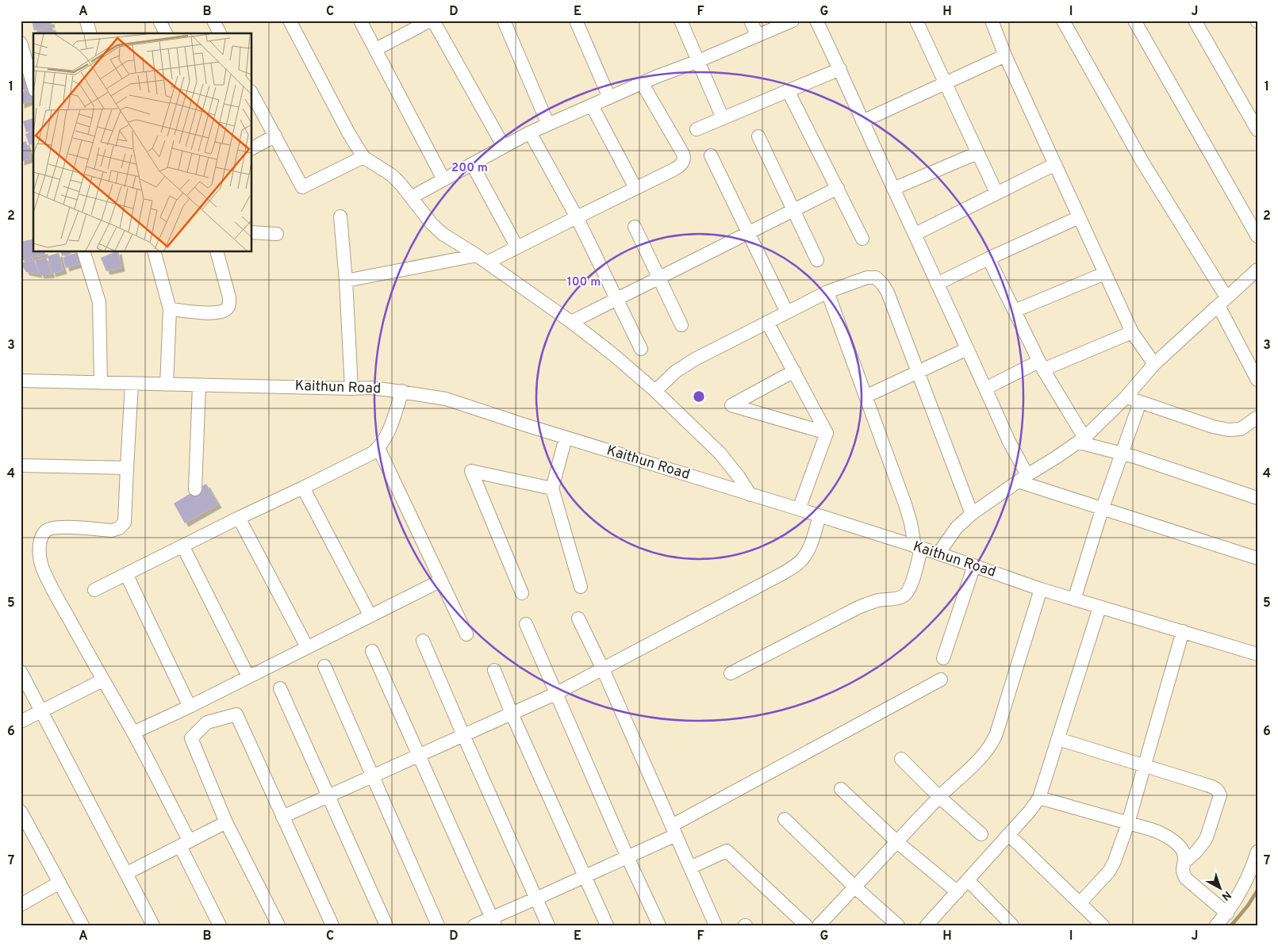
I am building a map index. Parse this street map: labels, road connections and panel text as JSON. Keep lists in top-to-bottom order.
{
  "streets": {
    "street": ["Kaithun Road"]
  },
  "north": "bottom right",
  "grid": {
    "columns": [
      "A",
      "B",
      "C",
      "D",
      "E",
      "F",
      "G",
      "H",
      "I",
      "J"
    ],
    "rows": [
      "1",
      "2",
      "3",
      "4",
      "5",
      "6",
      "7"
    ]
  },
  "rings": ["200 m", "100 m"]
}
